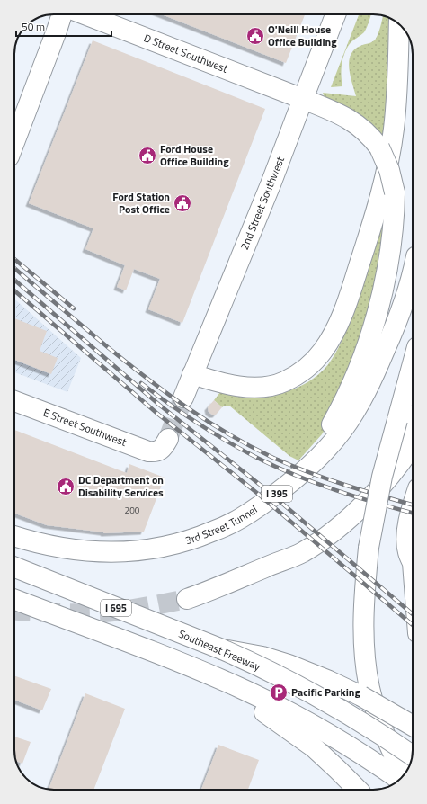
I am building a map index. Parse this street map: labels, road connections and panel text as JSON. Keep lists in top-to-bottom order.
{
  "streets": {
    "main road": [
      "D Street Southwest",
      "2nd Street Southwest",
      "E Street Southwest",
      "I 395",
      "3rd Street Tunnel",
      "I 695",
      "Southeast Freeway"
    ]
  },
  "crossings": [
    ["D Street Southwest", "2nd Street Southwest"],
    ["D Street Southwest", "3rd Street Tunnel"]
  ],
  "places": {
    "public building": [
      "O'Neill House Office Building",
      "Ford House Office Building",
      "Ford Station Post Office",
      "DC Department on Disability Services"
    ],
    "parking": ["Pacific Parking"]
  },
  "house_numbers": ["200"],
  "scale_bar": "50 m"
}
